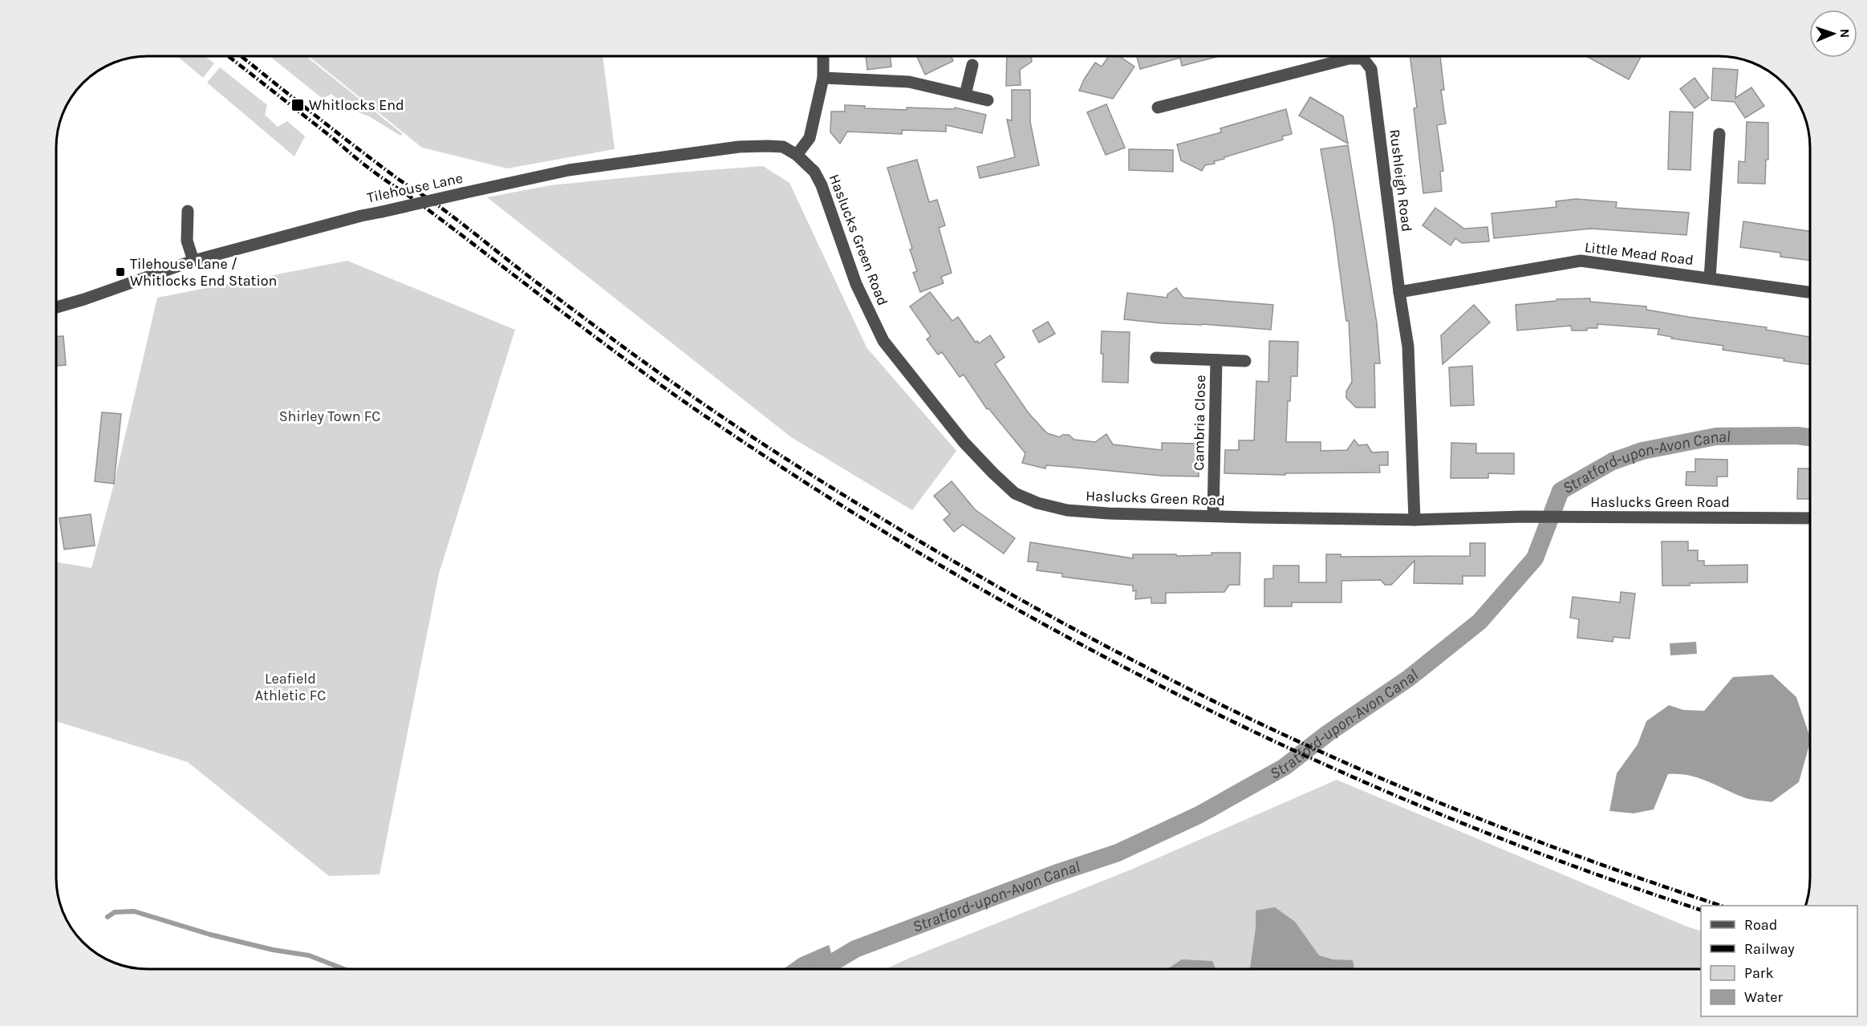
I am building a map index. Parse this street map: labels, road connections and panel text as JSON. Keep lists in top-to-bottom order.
{
  "streets": {
    "street": [
      "Rushleigh Road",
      "Tilehouse Lane",
      "Haslucks Green Road",
      "Little Mead Road",
      "Cambria Close"
    ]
  },
  "crossings": [
    ["Rushleigh Road", "Haslucks Green Road"],
    ["Rushleigh Road", "Little Mead Road"],
    ["Tilehouse Lane", "Haslucks Green Road"],
    ["Haslucks Green Road", "Cambria Close"]
  ],
  "water": ["Stratford-upon-Avon Canal"],
  "parks": ["Shirley Town FC", "Leafield Athletic FC"],
  "places": {
    "transit": ["Whitlocks End", "Tilehouse Lane / Whitlocks End Station"]
  },
  "legend": [
    "Road",
    "Railway",
    "Park",
    "Water"
  ],
  "north": "right"
}
